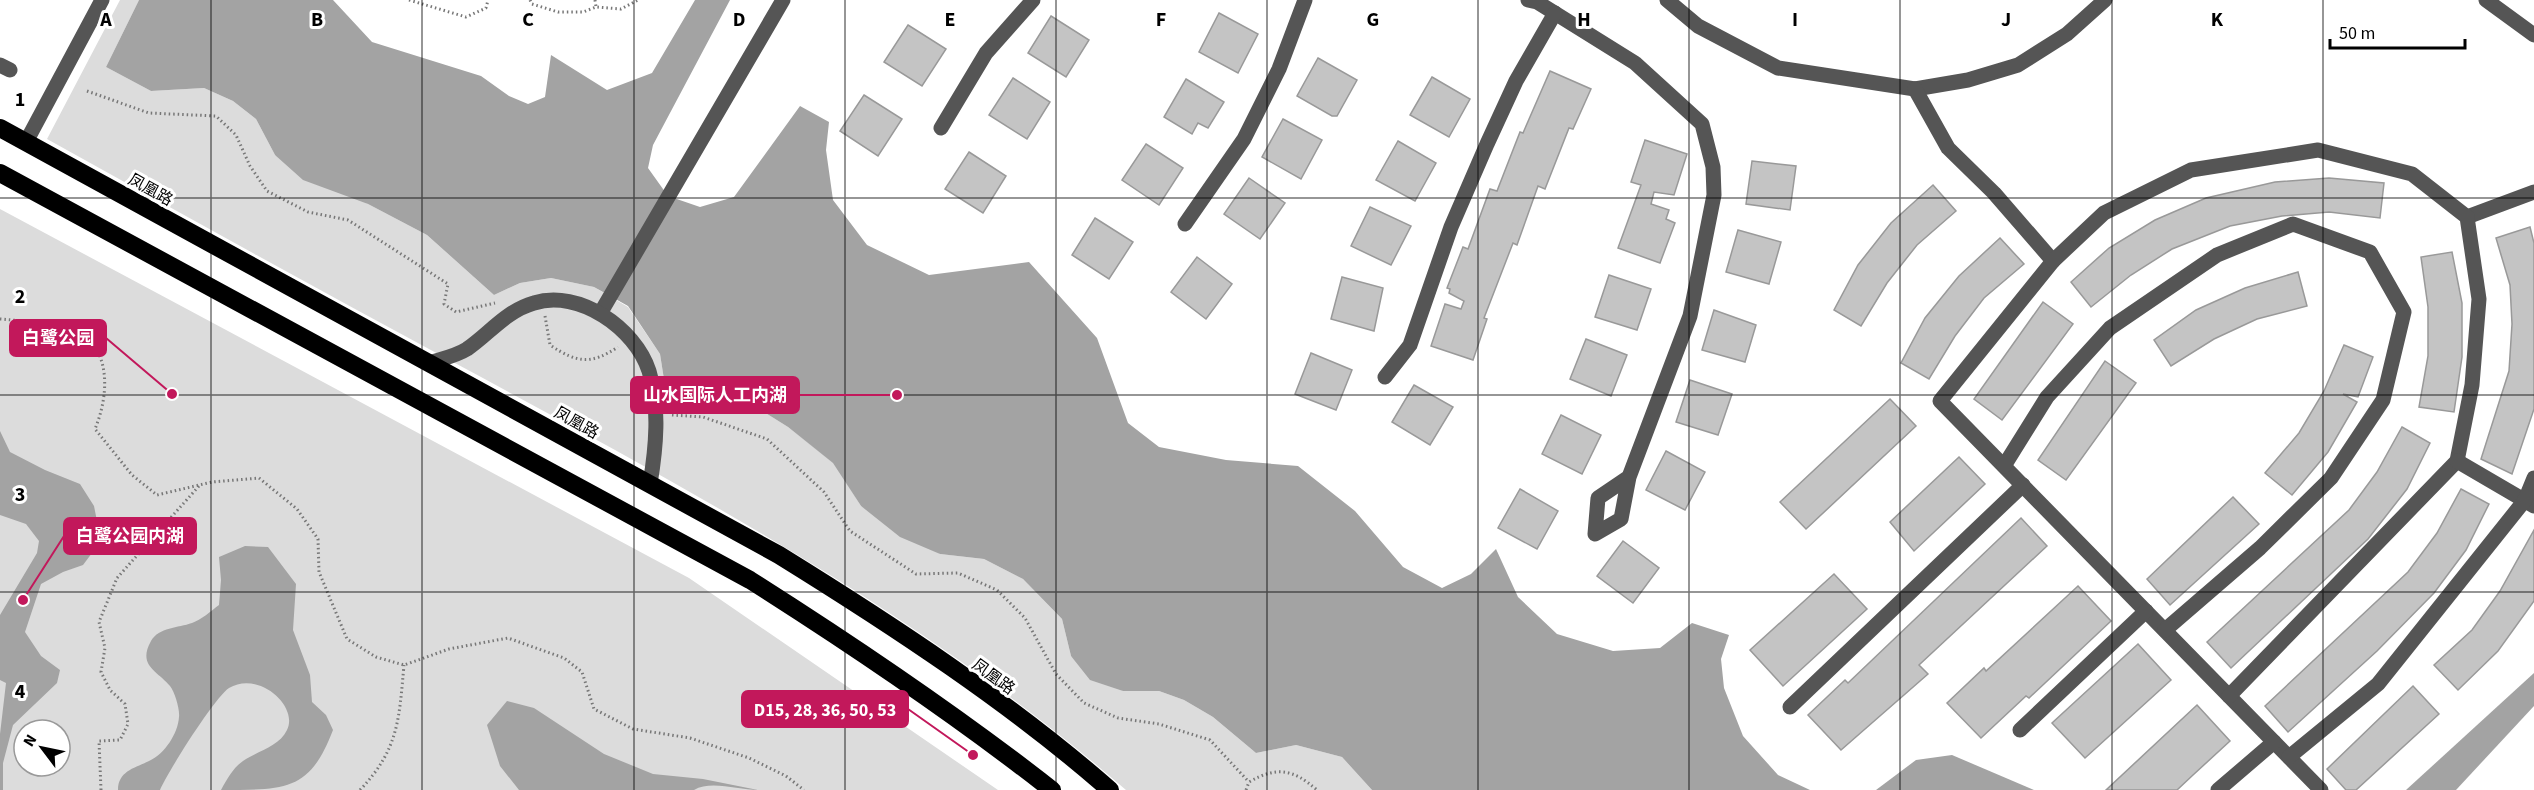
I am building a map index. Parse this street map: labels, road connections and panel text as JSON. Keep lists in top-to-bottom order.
{
  "streets": {
    "highway": ["凤凰路"]
  },
  "places": [
    "白鹭公园",
    "山水国际人工内湖",
    "白鹭公园内湖",
    "D15, 28, 36, 50, 53"
  ],
  "scale_bar": "50 m",
  "north": "top left",
  "grid": {
    "columns": [
      "A",
      "B",
      "C",
      "D",
      "E",
      "F",
      "G",
      "H",
      "I",
      "J",
      "K"
    ],
    "rows": [
      "1",
      "2",
      "3",
      "4"
    ]
  }
}
